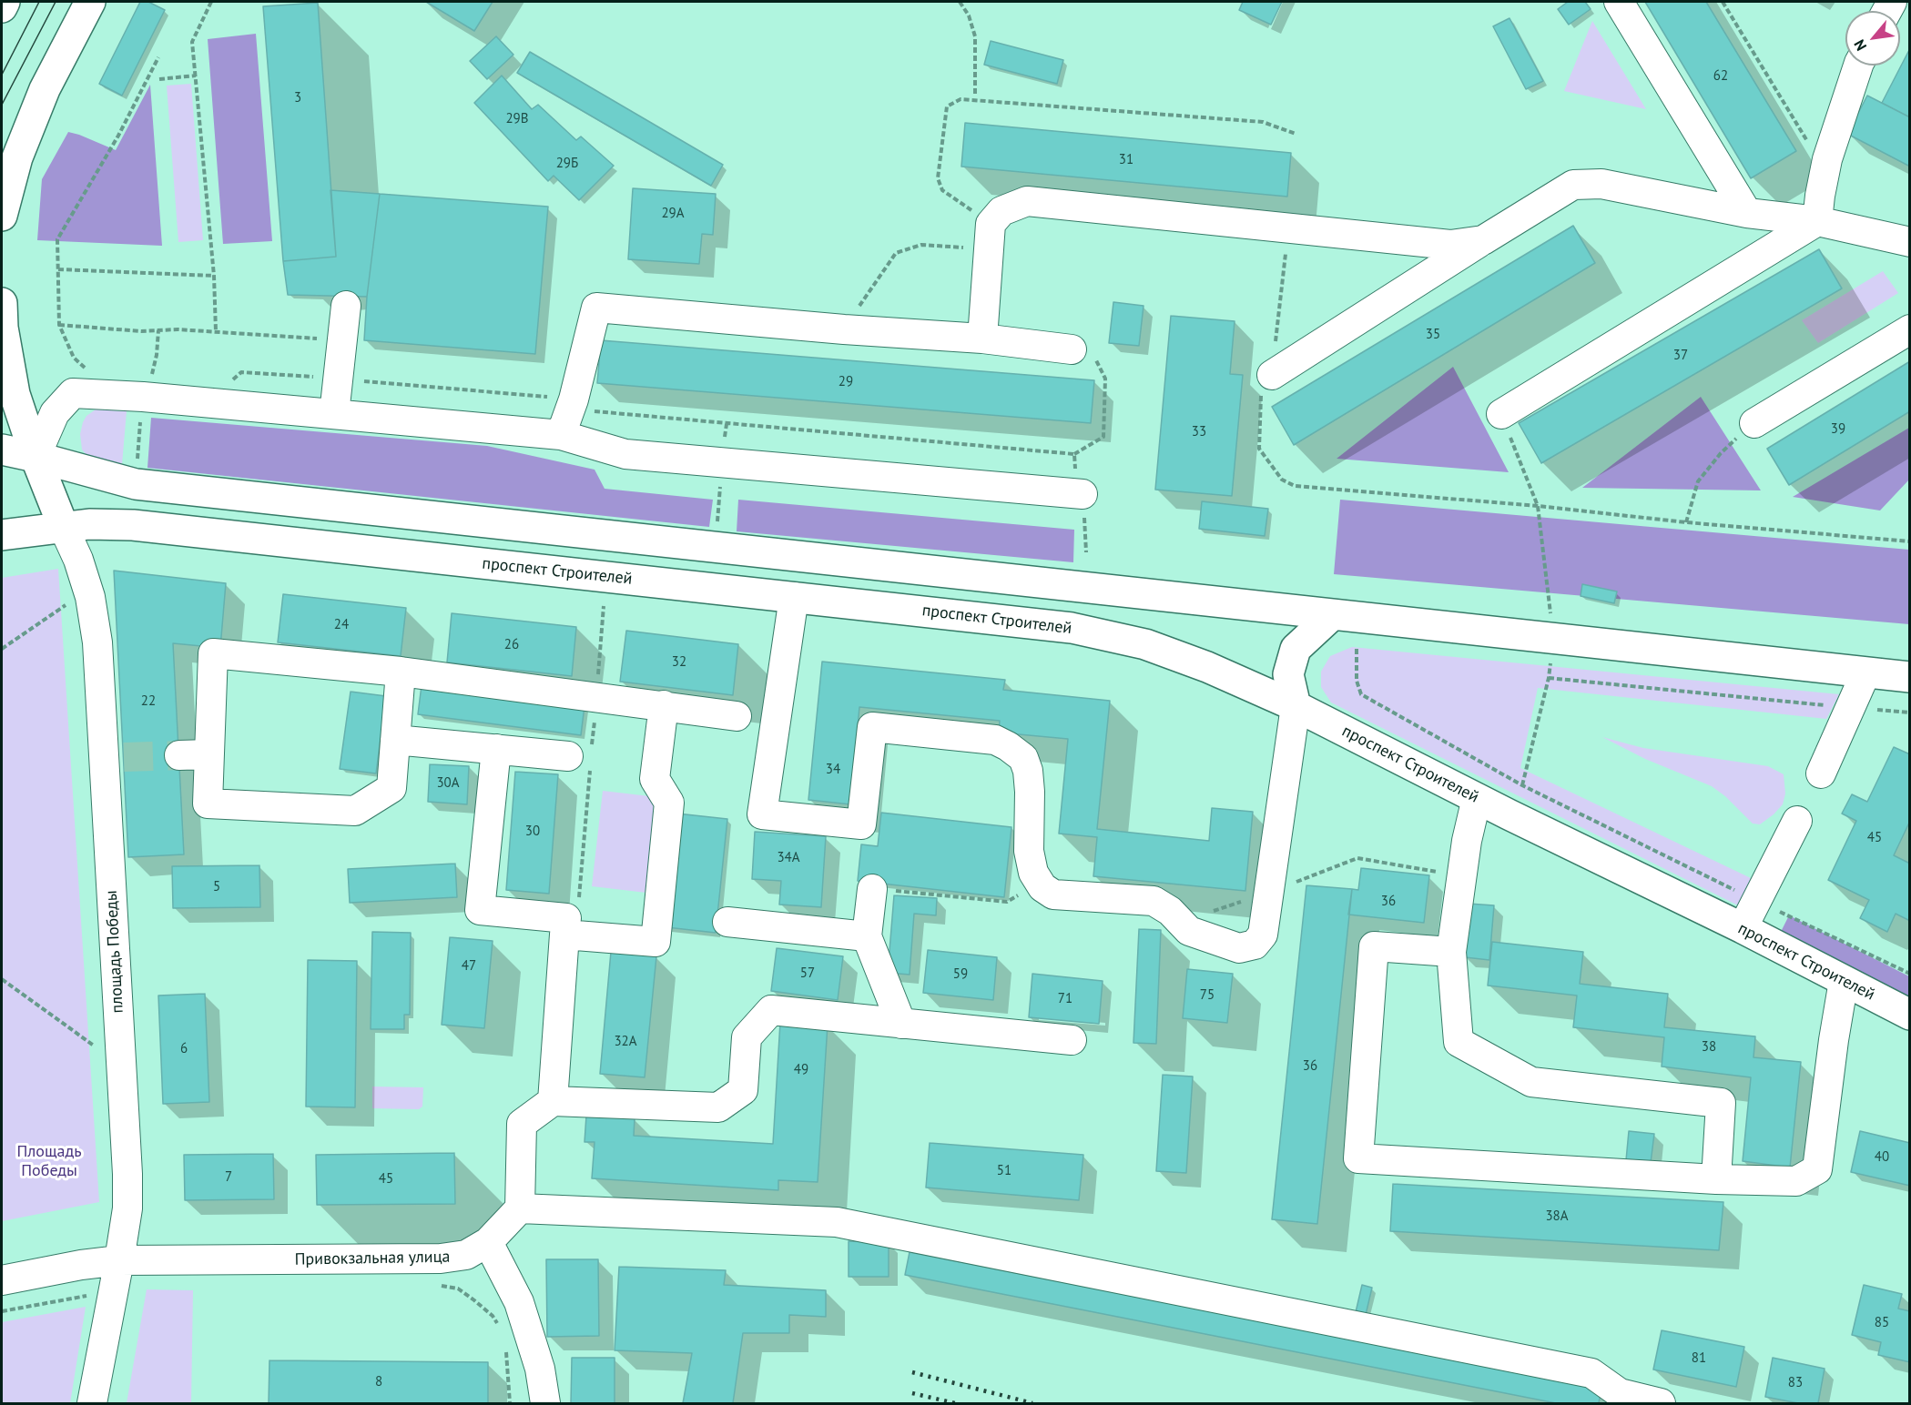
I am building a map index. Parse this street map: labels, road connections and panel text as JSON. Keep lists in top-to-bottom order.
{
  "streets": {
    "main road": ["проспект Строителей"],
    "street": ["площадь Победы", "Привокзальная улица"]
  },
  "crossings": [
    ["проспект Строителей", "площадь Победы"],
    ["площадь Победы", "Привокзальная улица"]
  ],
  "parks": ["Площадь Победы"],
  "house_numbers": [
    "62",
    "3",
    "29В",
    "31",
    "29Б",
    "29А",
    "35",
    "37",
    "29",
    "39",
    "33",
    "24",
    "26",
    "32",
    "22",
    "34",
    "30А",
    "30",
    "45",
    "34А",
    "5",
    "36",
    "47",
    "57",
    "59",
    "75",
    "71",
    "32А",
    "38",
    "6",
    "36",
    "49",
    "40",
    "51",
    "7",
    "45",
    "38А",
    "85",
    "81",
    "8",
    "83"
  ],
  "north": "bottom left"
}
